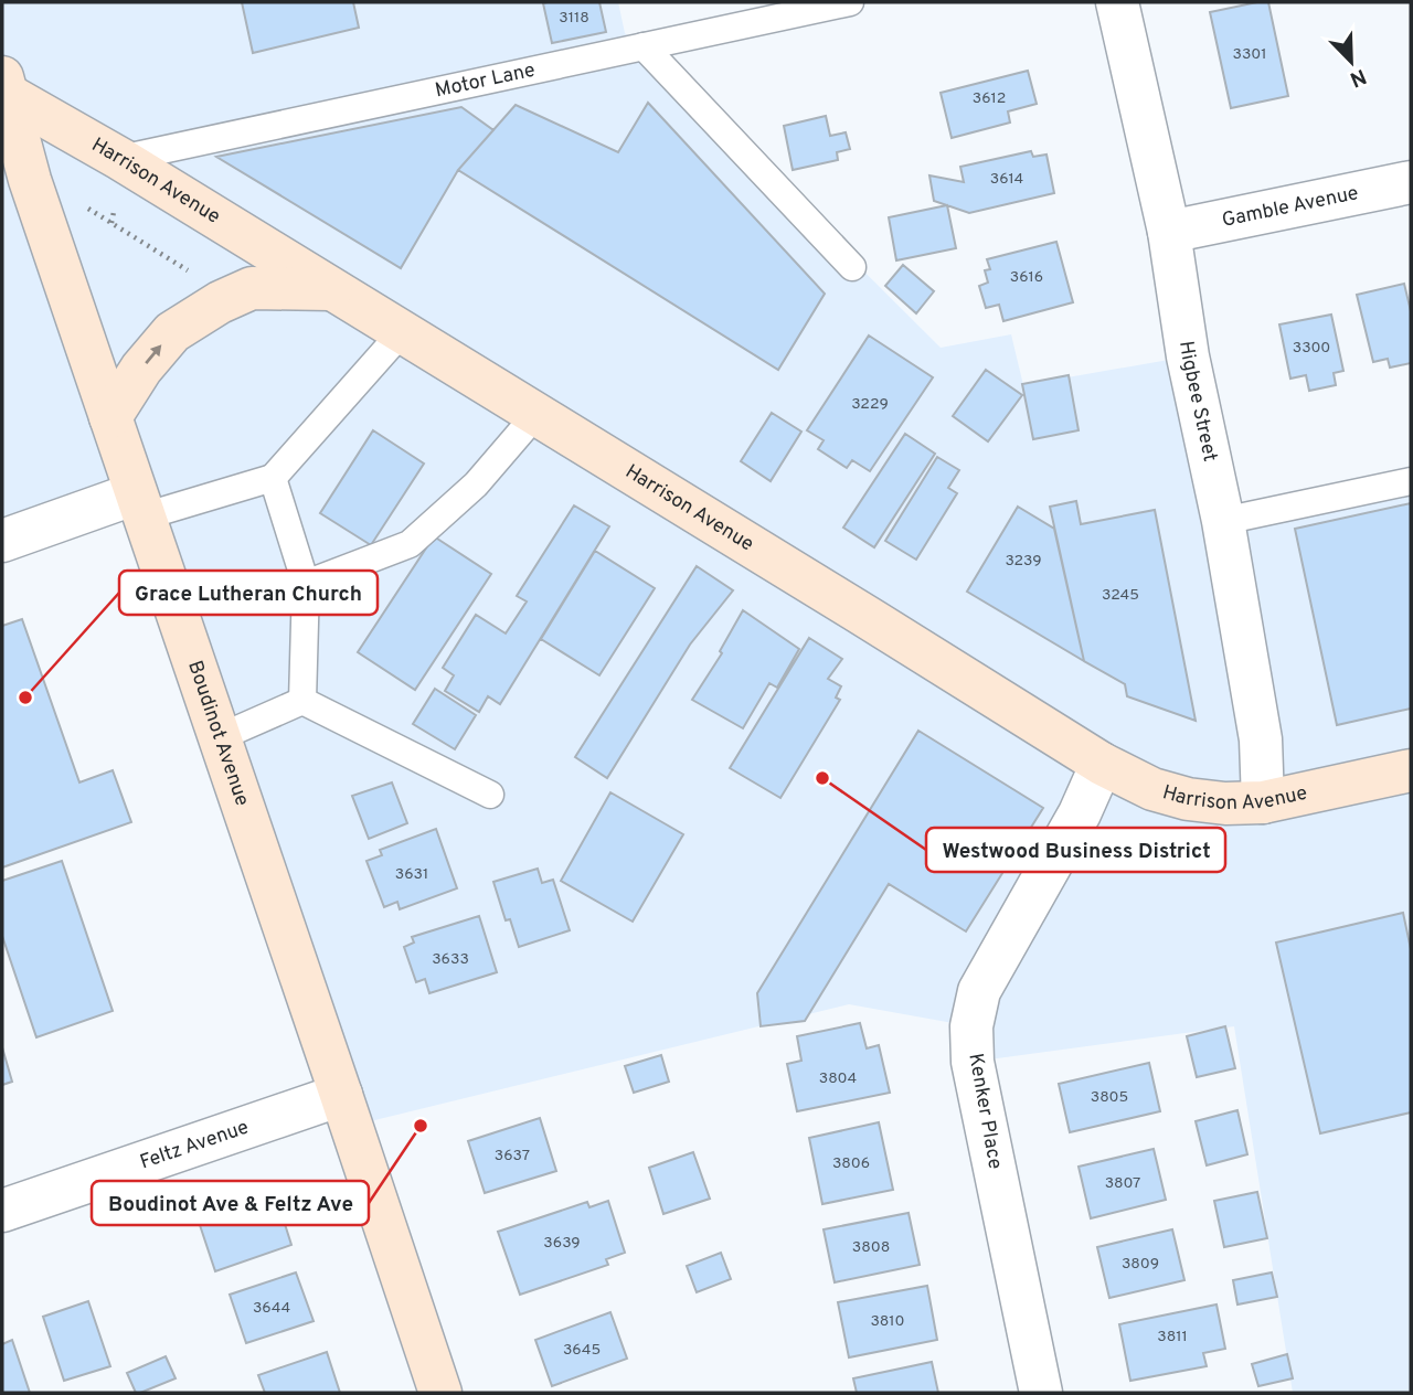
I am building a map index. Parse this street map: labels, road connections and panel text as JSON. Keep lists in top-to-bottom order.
{
  "streets": {
    "street": [
      "Harrison Avenue",
      "Gamble Avenue",
      "Higbee Street",
      "Boudinot Avenue",
      "Kenker Place",
      "Feltz Avenue"
    ],
    "lane": ["Motor Lane"]
  },
  "crossings": [
    ["Motor Lane", "Harrison Avenue"],
    ["Harrison Avenue", "Higbee Street"],
    ["Harrison Avenue", "Boudinot Avenue"],
    ["Harrison Avenue", "Kenker Place"],
    ["Gamble Avenue", "Higbee Street"],
    ["Boudinot Avenue", "Feltz Avenue"]
  ],
  "places": ["Grace Lutheran Church", "Westwood Business District", "Boudinot Ave & Feltz Ave"],
  "house_numbers": [
    "3118",
    "3301",
    "3612",
    "3614",
    "3616",
    "3300",
    "3229",
    "3239",
    "3245",
    "3631",
    "3633",
    "3804",
    "3805",
    "3637",
    "3806",
    "3807",
    "3639",
    "3808",
    "3809",
    "3644",
    "3810",
    "3811",
    "3645"
  ],
  "north": "bottom right"
}
